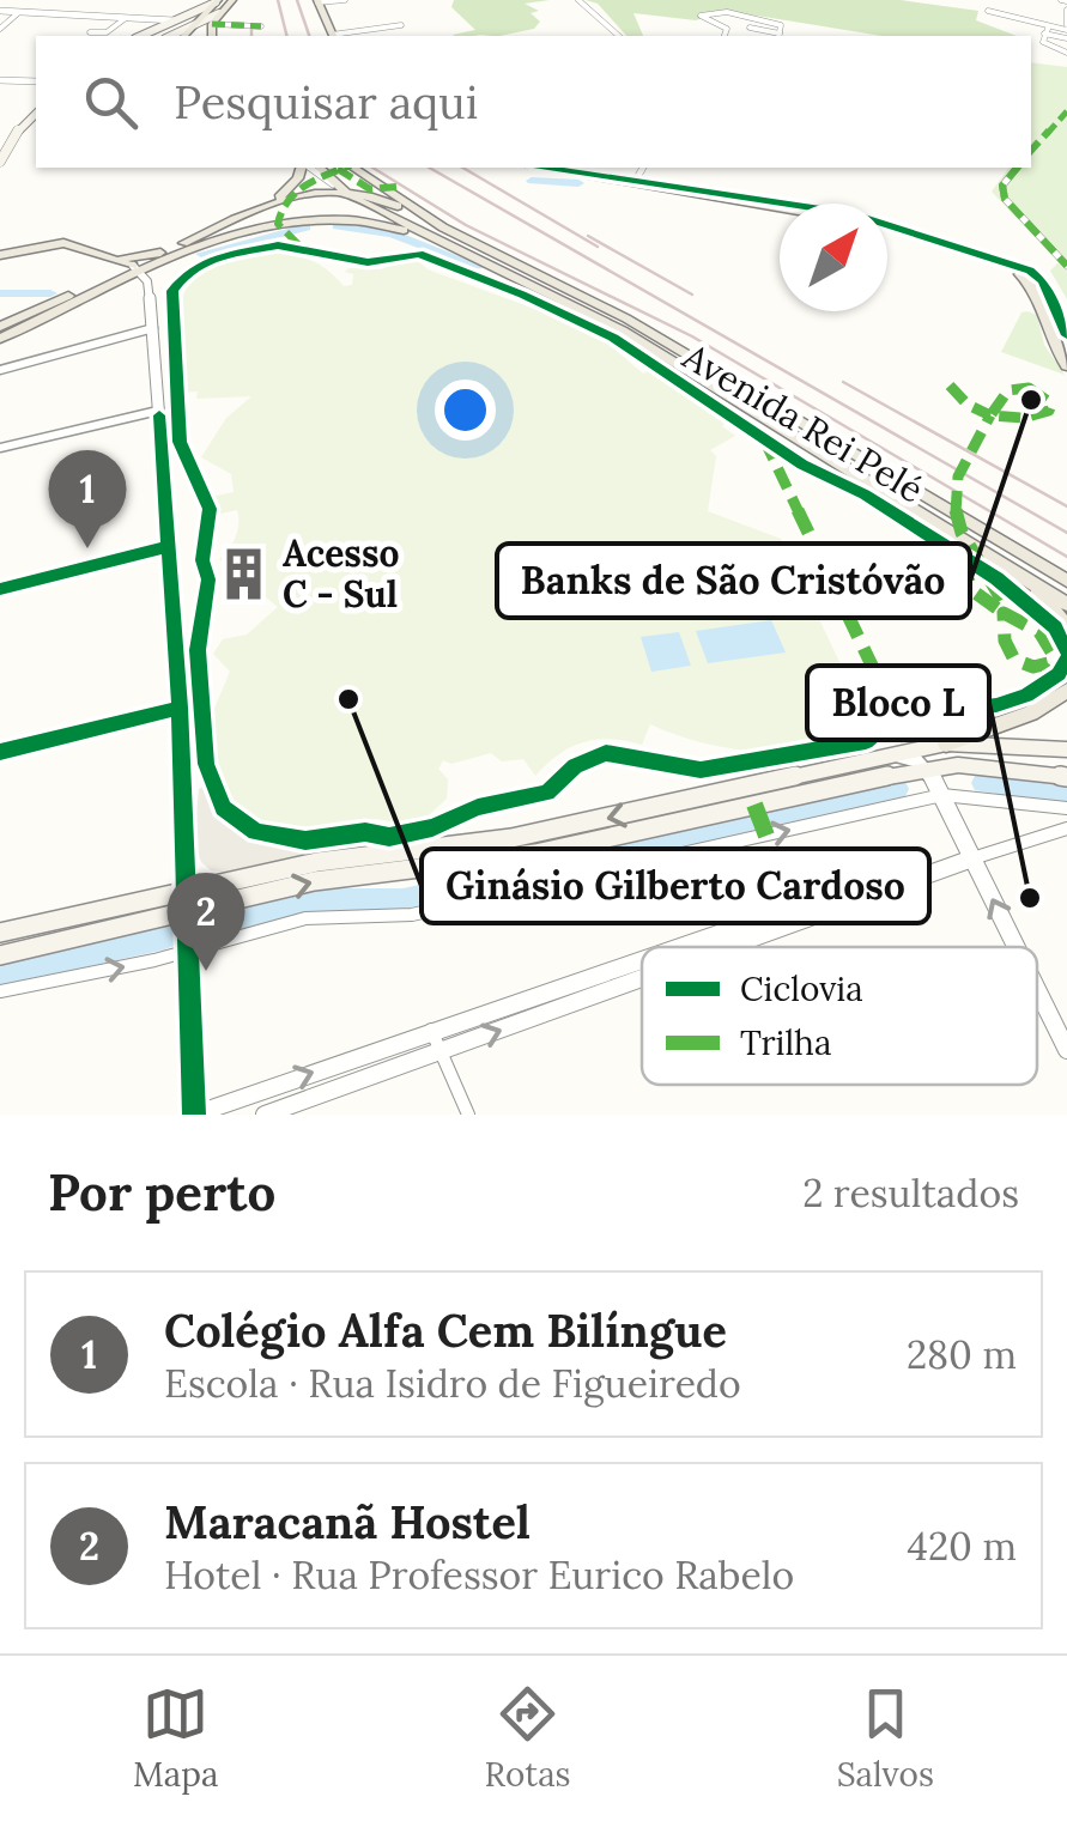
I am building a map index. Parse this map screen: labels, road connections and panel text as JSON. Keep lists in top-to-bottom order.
{
  "streets": {
    "main road": ["Avenida Rei Pelé"]
  },
  "places": {
    "other": ["Banks de São Cristóvão", "Ginásio Gilberto Cardoso", "Bloco L"],
    "building": ["Acesso C - Sul"]
  },
  "legend": ["Ciclovia", "Trilha"],
  "north": "top right",
  "page": {
    "search": "Pesquisar aqui",
    "pins": ["1", "2"],
    "heading": ["Por perto", "2 resultados"],
    "list": [
      {
        "mark": "1",
        "name": "Colégio Alfa Cem Bilíngue",
        "note": "Escola · Rua Isidro de Figueiredo",
        "value": "280 m"
      },
      {
        "mark": "2",
        "name": "Maracanã Hostel",
        "note": "Hotel · Rua Professor Eurico Rabelo",
        "value": "420 m"
      }
    ],
    "nav": ["Mapa", "Rotas", "Salvos"]
  }
}
